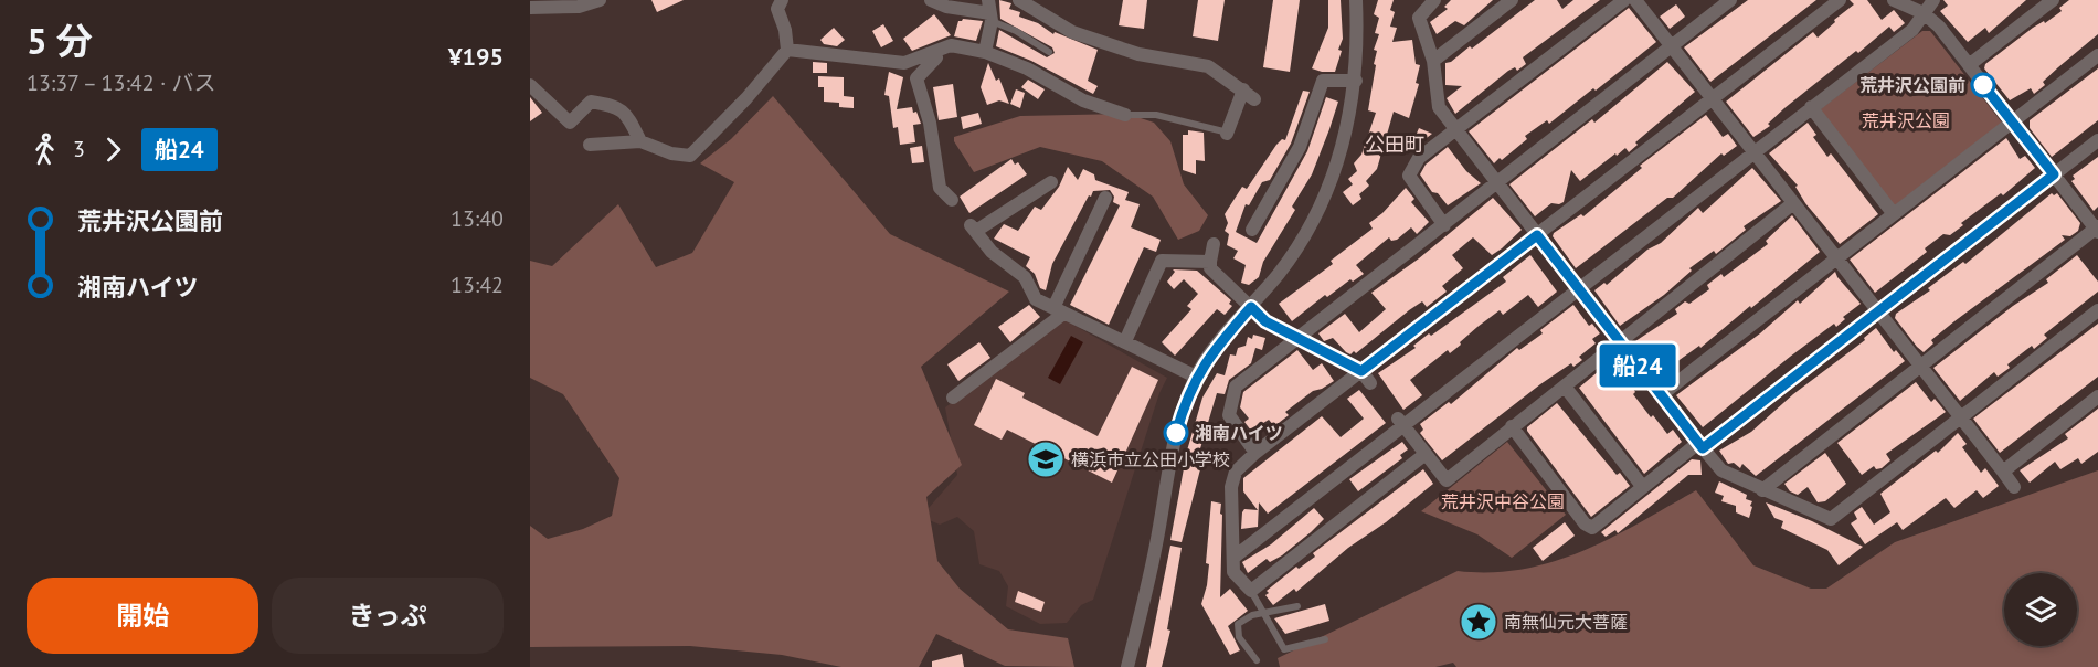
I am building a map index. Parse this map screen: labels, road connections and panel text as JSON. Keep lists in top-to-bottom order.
{
  "districts": ["公田町"],
  "parks": ["荒井沢公園", "荒井沢中谷公園"],
  "places": {
    "other": ["荒井沢公園前", "湘南ハイツ"],
    "school or university": ["横浜市立公田小学校"],
    "place": ["南無仙元大菩薩"]
  },
  "lines": ["bus line 船24"],
  "page": {
    "heading": ["5 分", "13:37 – 13:42 · バス", "¥195"],
    "on_map": "船24",
    "legs": ["3", "船24"],
    "list": [
      {
        "name": "荒井沢公園前",
        "value": "13:40"
      },
      {
        "name": "湘南ハイツ",
        "value": "13:42"
      }
    ],
    "buttons": ["開始", "きっぷ"]
  }
}
